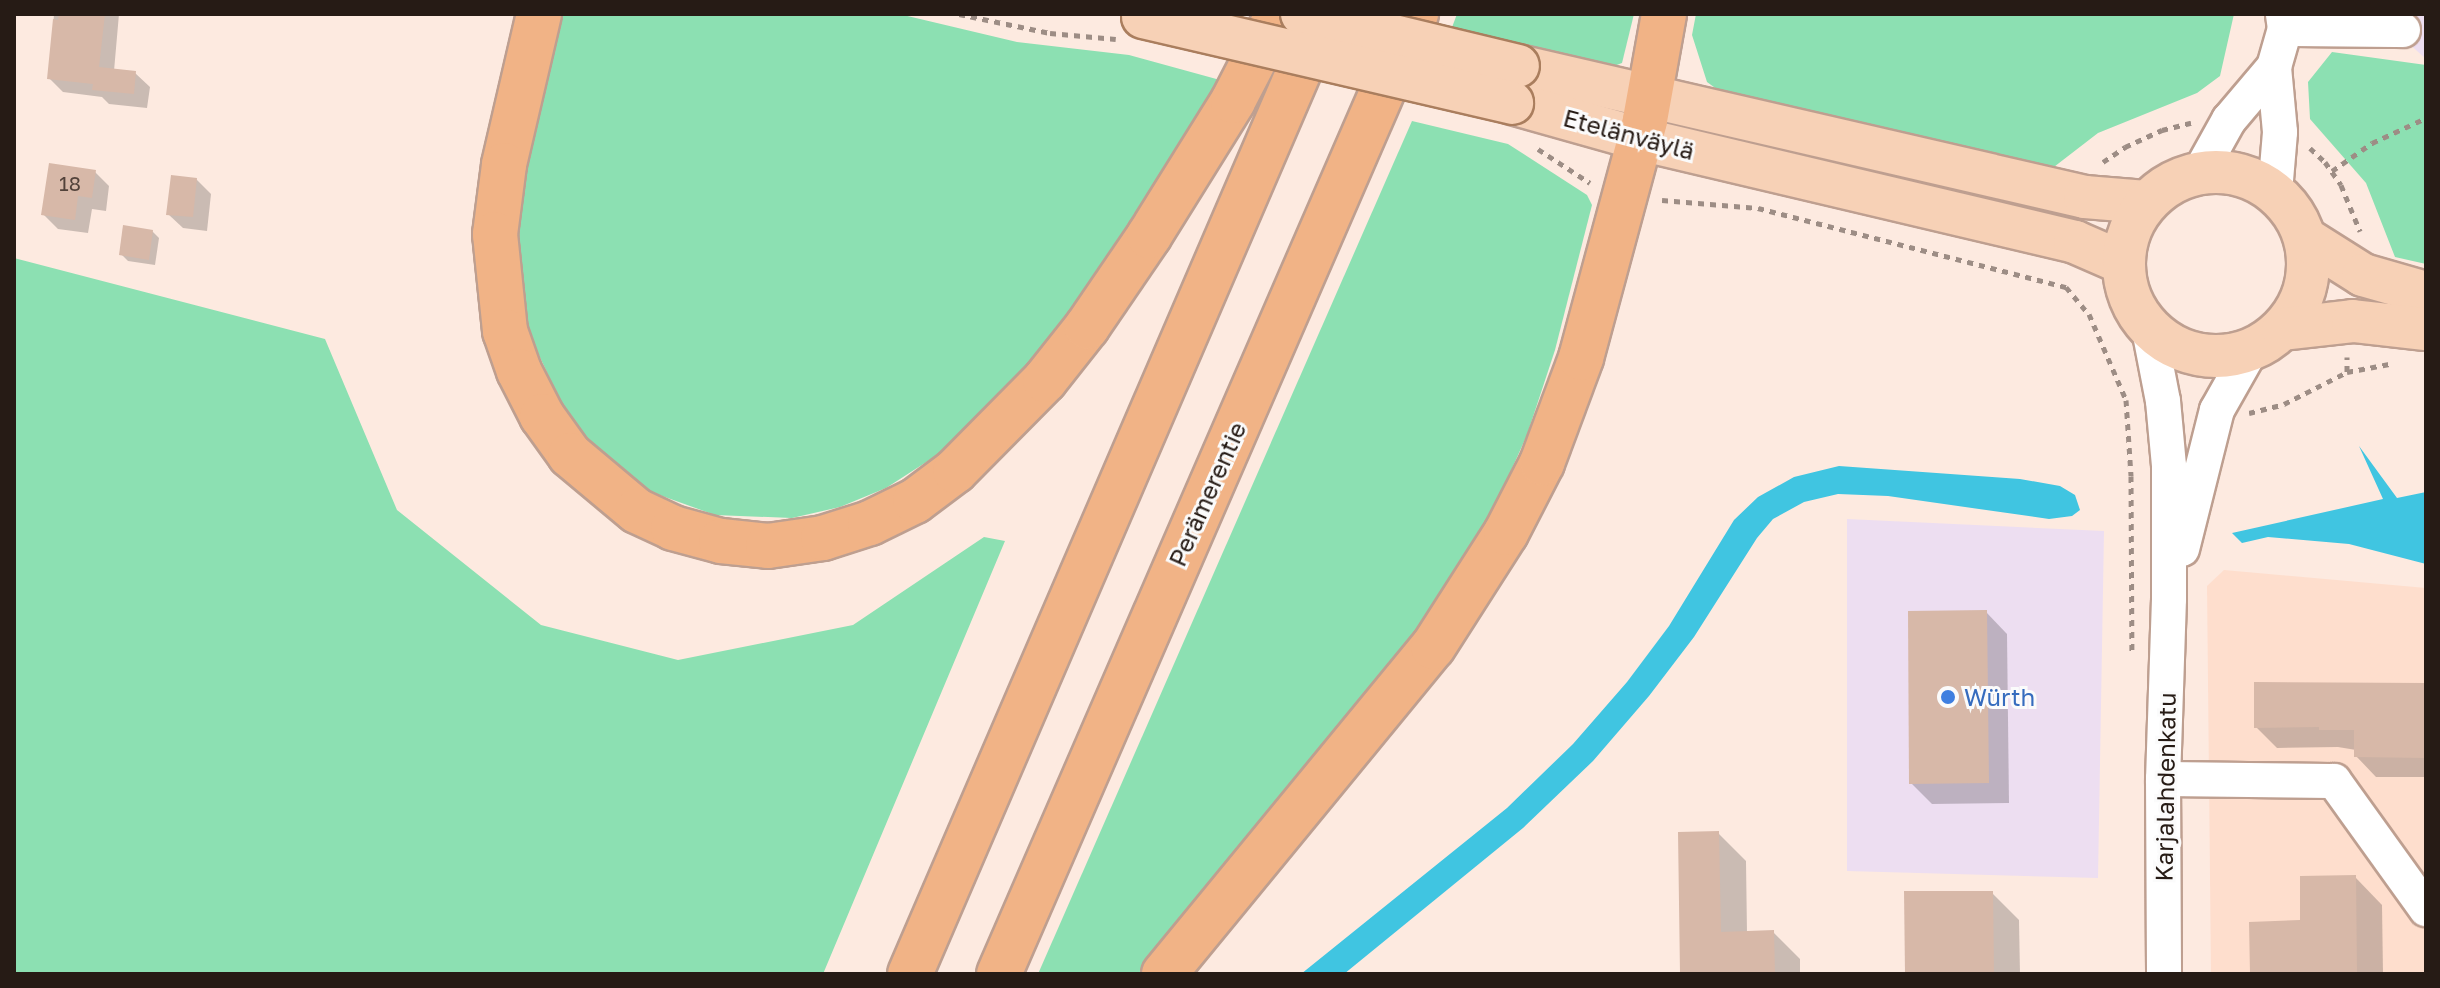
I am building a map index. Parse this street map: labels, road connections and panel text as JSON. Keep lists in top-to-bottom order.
{
  "streets": {
    "highway": ["Perämerentie"],
    "main road": ["Etelänväylä"],
    "street": ["Karjalahdenkatu"]
  },
  "crossings": [
    ["Etelänväylä", "Karjalahdenkatu"]
  ],
  "places": ["Würth"],
  "house_numbers": ["18"]
}
